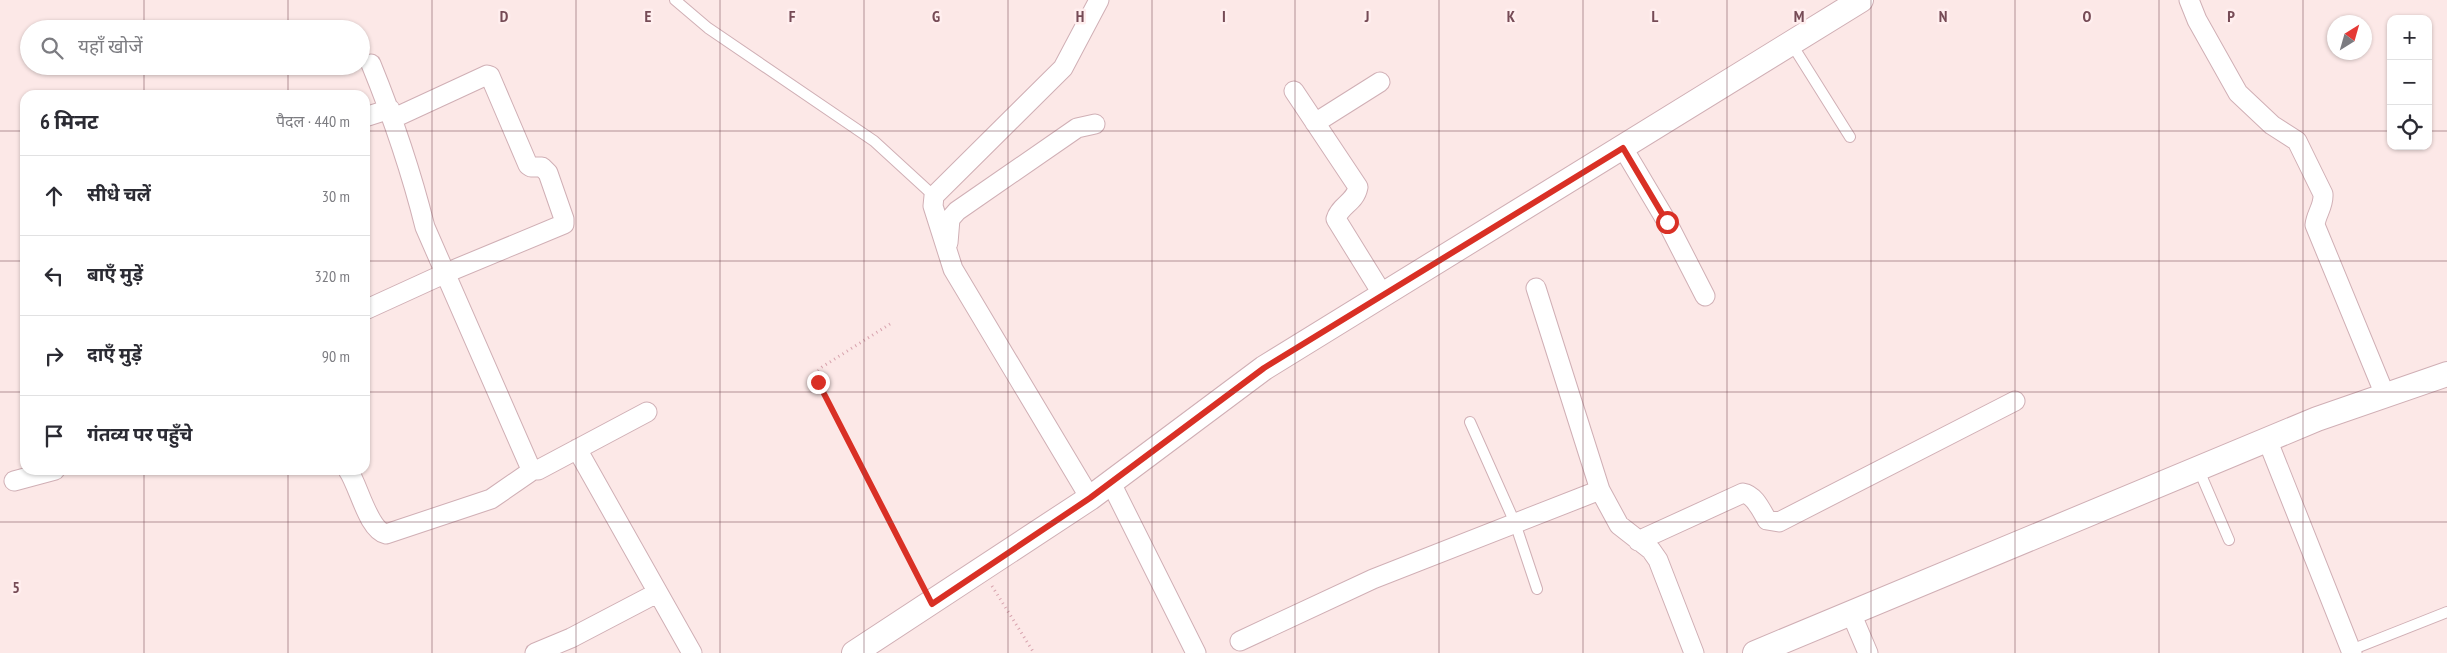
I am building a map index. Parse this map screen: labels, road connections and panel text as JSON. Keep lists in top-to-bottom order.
{
  "north": "top right",
  "page": {
    "map_buttons": ["+", "−"],
    "search": "यहाँ खोजें",
    "heading": ["6 मिनट", "पैदल · 440 m"],
    "list": [
      ["सीधे चलें", "30 m"],
      ["बाएँ मुड़ें", "320 m"],
      ["दाएँ मुड़ें", "90 m"],
      "गंतव्य पर पहुँचे"
    ]
  },
  "grid": {
    "columns": [
      "D",
      "E",
      "F",
      "G",
      "H",
      "I",
      "J",
      "K",
      "L",
      "M",
      "N",
      "O",
      "P"
    ],
    "rows": ["5"]
  }
}
